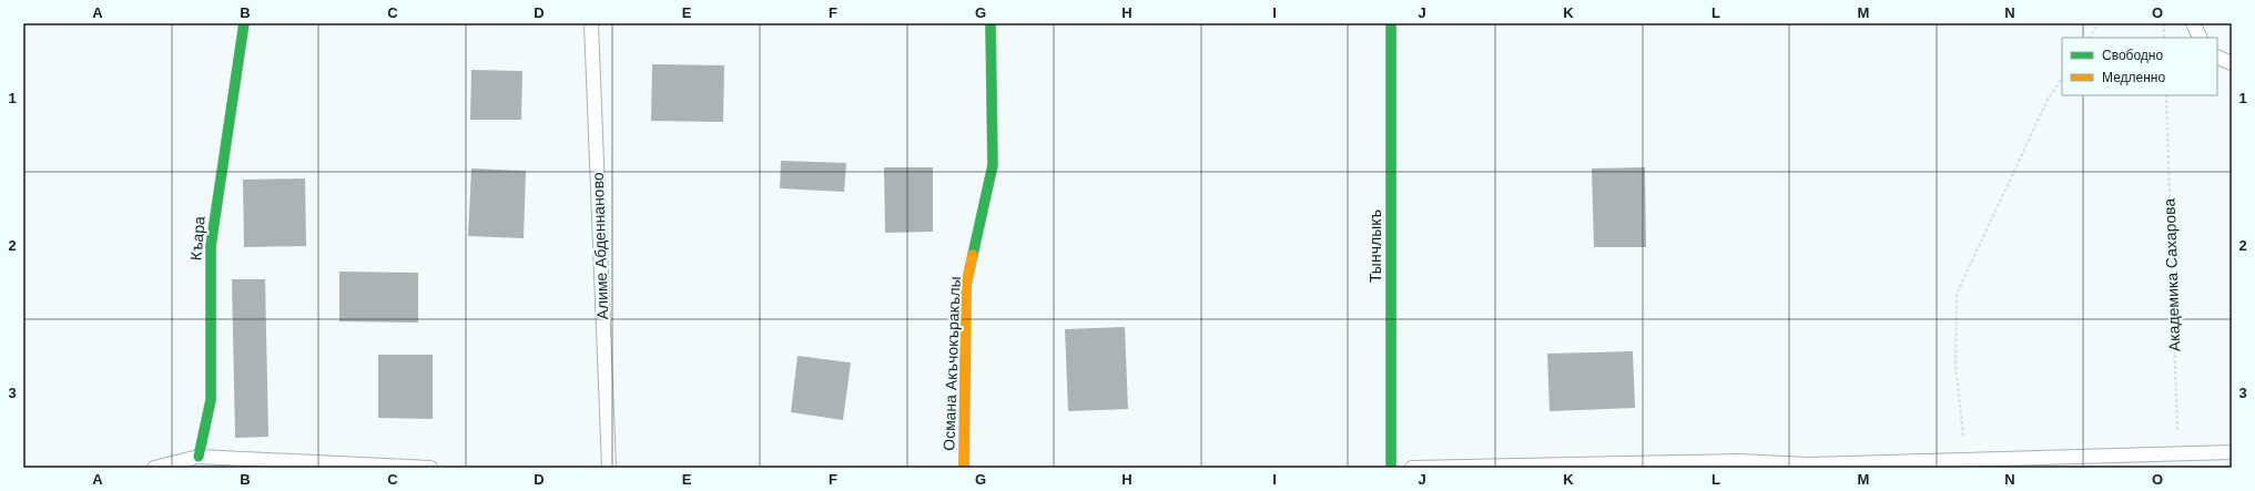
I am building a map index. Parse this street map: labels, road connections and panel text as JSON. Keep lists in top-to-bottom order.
{
  "streets": {
    "street": ["Къара", "Тынчлыкъ", "Османа Акъчокъракълы"],
    "lane": ["Алиме Абденнаново"],
    "path": ["Академика Сахарова"]
  },
  "legend": ["Свободно", "Медленно"],
  "grid": {
    "columns": [
      "A",
      "B",
      "C",
      "D",
      "E",
      "F",
      "G",
      "H",
      "I",
      "J",
      "K",
      "L",
      "M",
      "N",
      "O"
    ],
    "rows": ["1", "2", "3"]
  }
}
